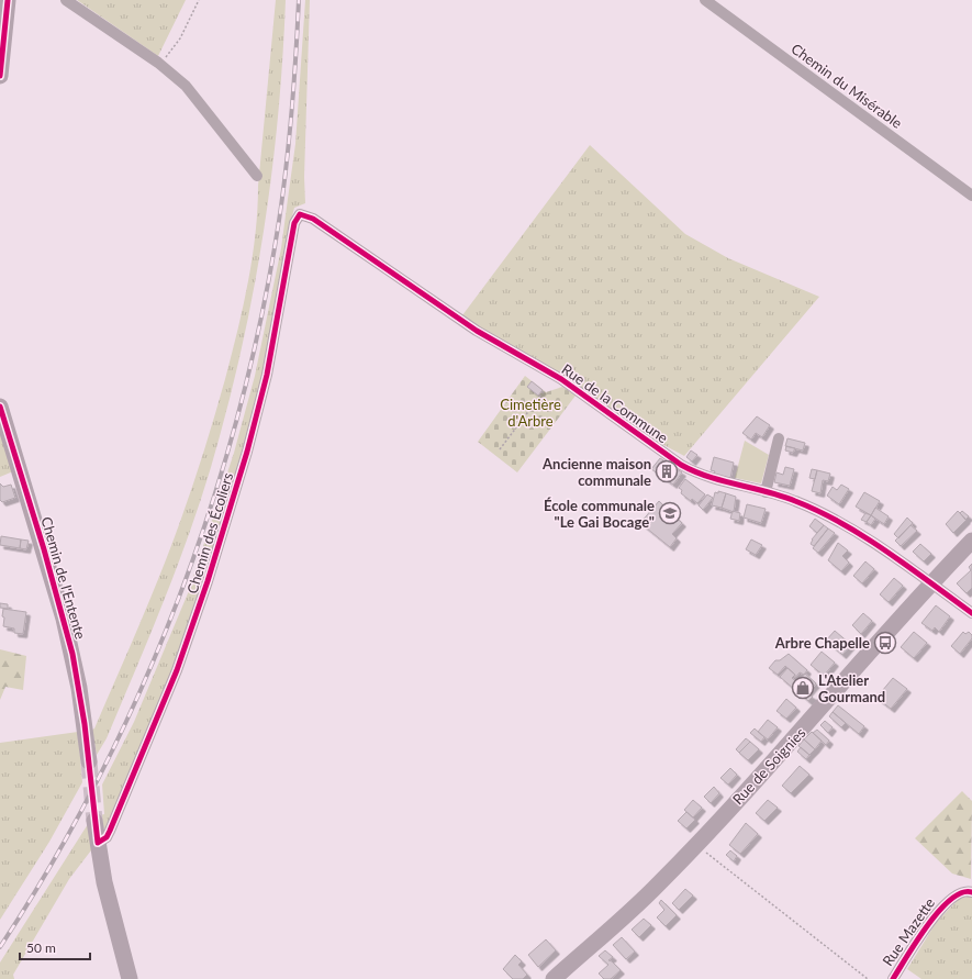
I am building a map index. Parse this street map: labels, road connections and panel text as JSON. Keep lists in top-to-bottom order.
{
  "streets": {
    "street": [
      "Chemin du Misérable",
      "Rue de la Commune",
      "Chemin des Écoliers",
      "Chemin de l'Entente",
      "Rue de Soignies",
      "Rue Mazette"
    ]
  },
  "crossings": [
    ["Rue de la Commune", "Chemin des Écoliers"],
    ["Rue de la Commune", "Rue de Soignies"]
  ],
  "parks": ["Cimetière d'Arbre"],
  "places": {
    "building": ["Ancienne maison communale"],
    "school or university": ["École communale \"Le Gai Bocage\""],
    "bus stop": ["Arbre Chapelle"],
    "shop": ["L'Atelier Gourmand"]
  },
  "scale_bar": "50 m"
}
